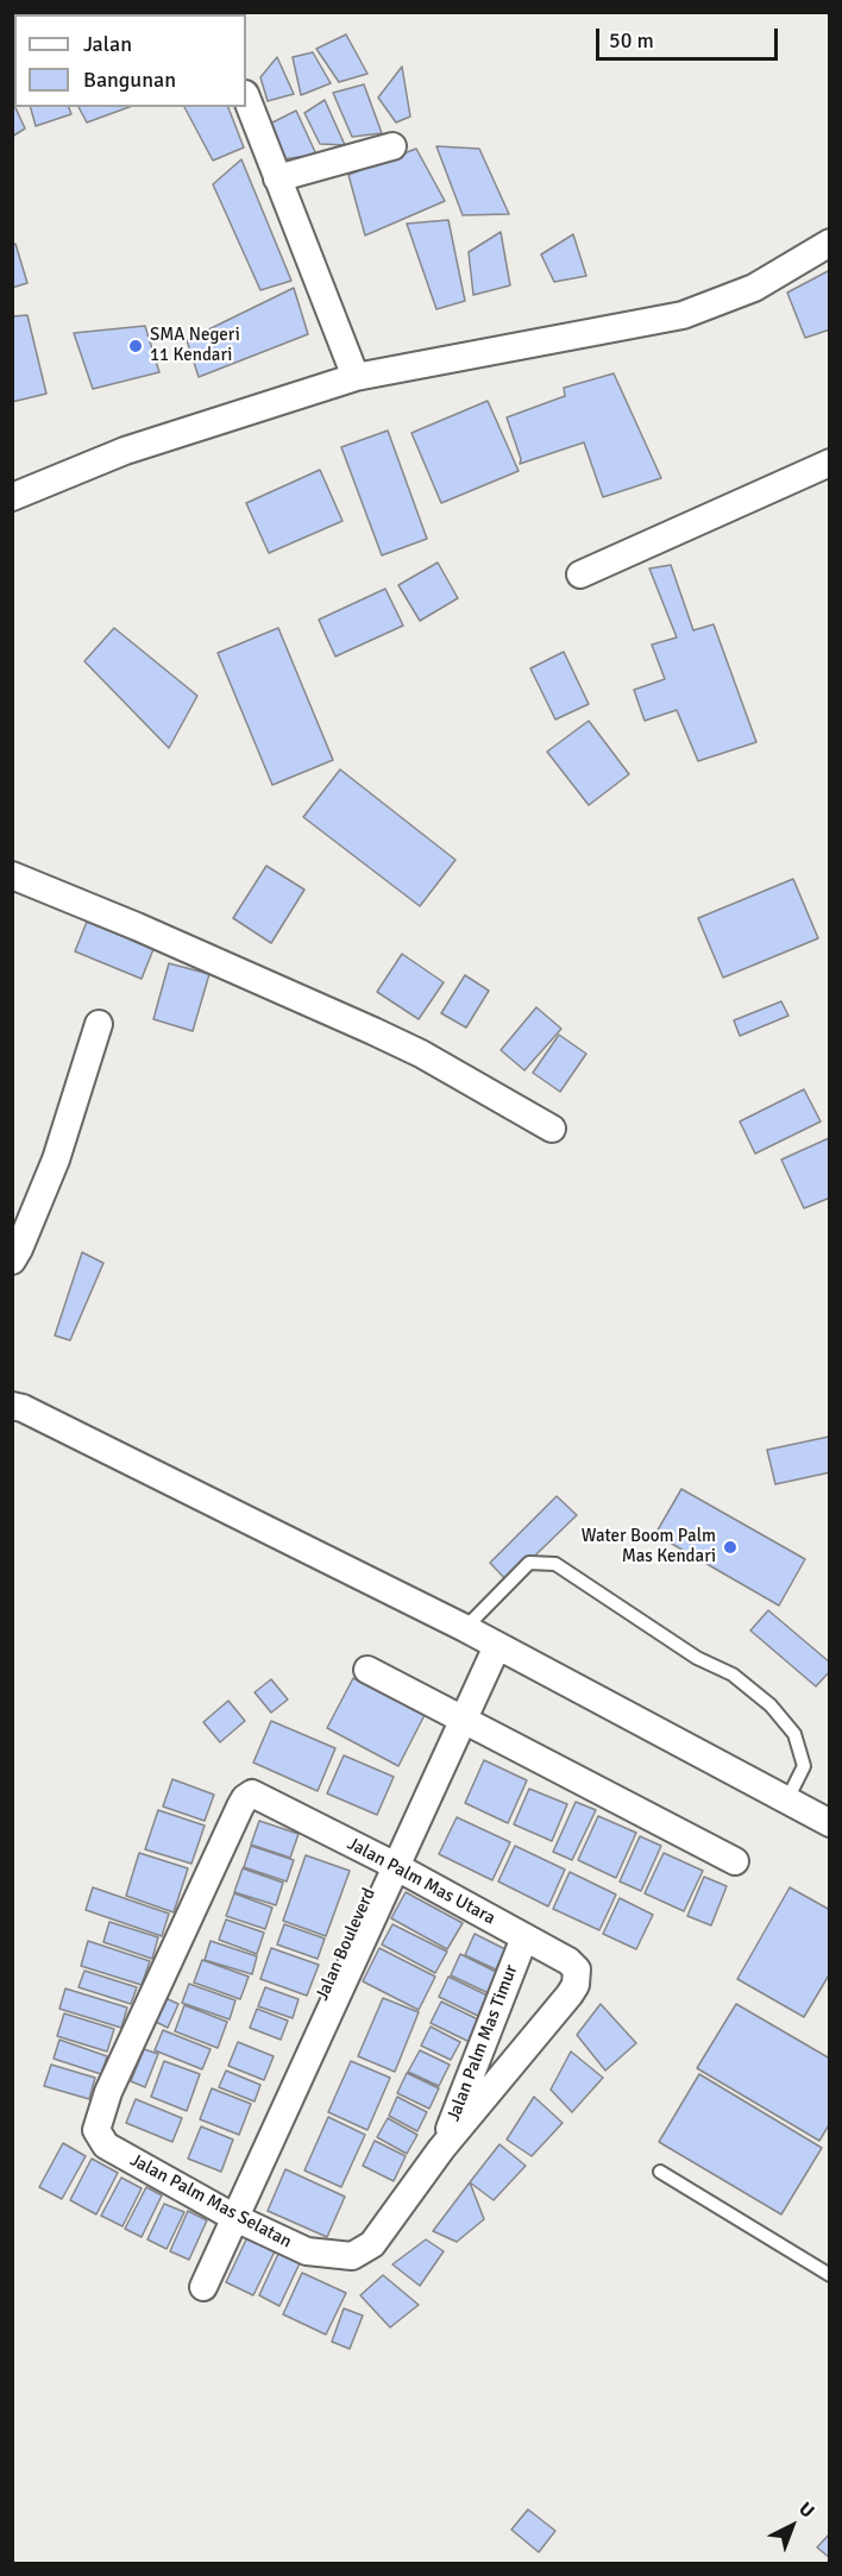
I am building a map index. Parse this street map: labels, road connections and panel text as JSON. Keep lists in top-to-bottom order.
{
  "streets": {
    "street": [
      "Jalan Palm Mas Utara",
      "Jalan Bouleverd",
      "Jalan Palm Mas Timur",
      "Jalan Palm Mas Selatan"
    ]
  },
  "crossings": [
    ["Jalan Palm Mas Utara", "Jalan Bouleverd"],
    ["Jalan Palm Mas Utara", "Jalan Palm Mas Timur"],
    ["Jalan Palm Mas Utara", "Jalan Palm Mas Selatan"],
    ["Jalan Bouleverd", "Jalan Palm Mas Selatan"]
  ],
  "places": ["SMA Negeri 11 Kendari", "Water Boom Palm Mas Kendari"],
  "legend": ["Jalan", "Bangunan"],
  "scale_bar": "50 m",
  "north": "top right"
}
